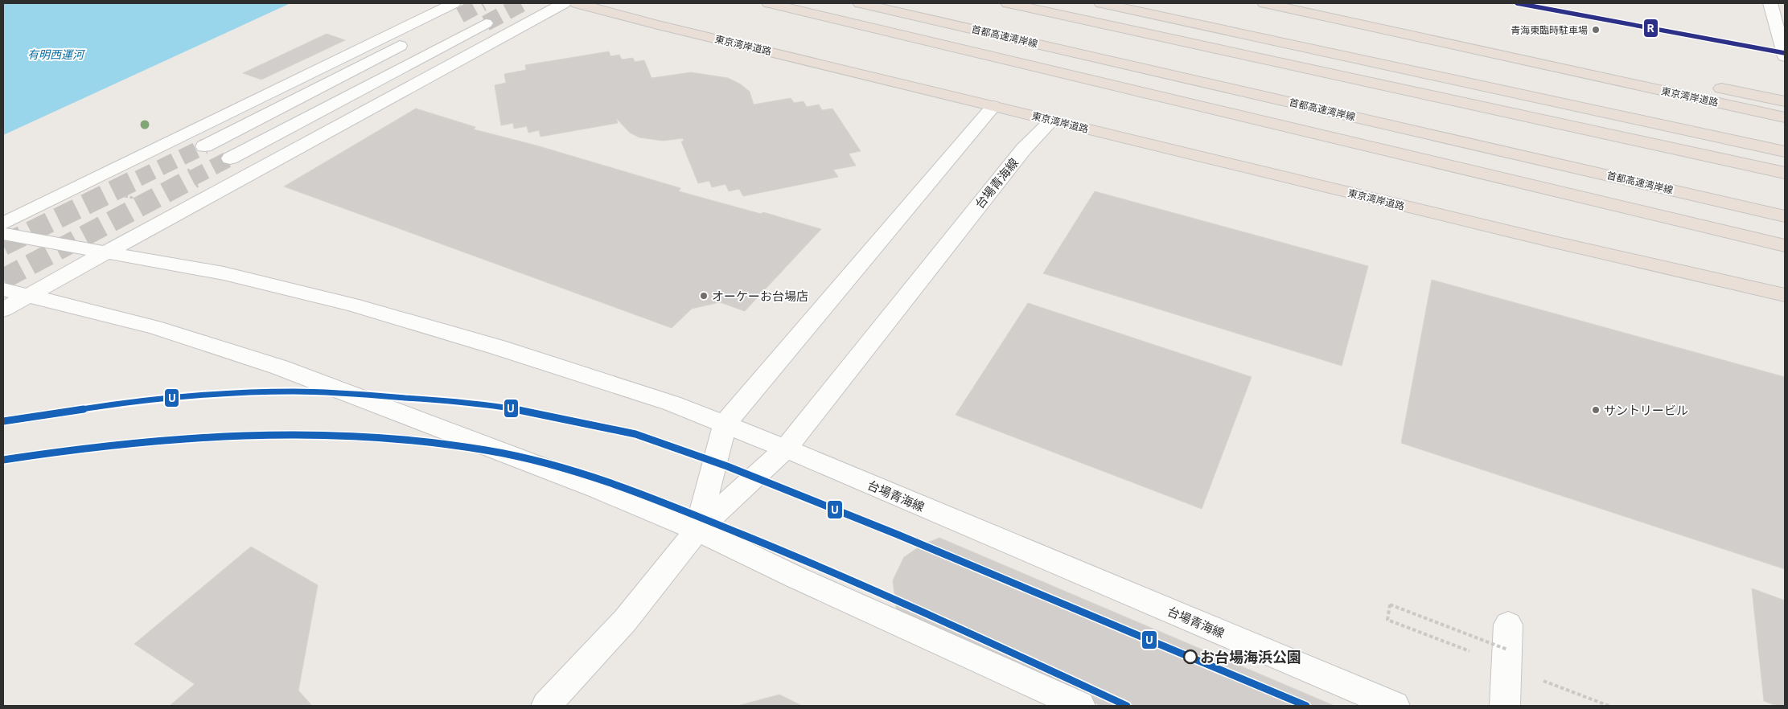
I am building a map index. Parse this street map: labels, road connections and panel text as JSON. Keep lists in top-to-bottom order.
{
  "streets": {
    "highway": ["首都高速湾岸線", "東京湾岸道路"],
    "street": ["台場青海線"]
  },
  "crossings": [
    ["東京湾岸道路", "台場青海線"]
  ],
  "water": ["有明西運河"],
  "places": [
    "青海東臨時駐車場",
    "オーケーお台場店",
    "サントリービル",
    "お台場海浜公園"
  ],
  "lines": ["transit line R", "transit line U"]
}
